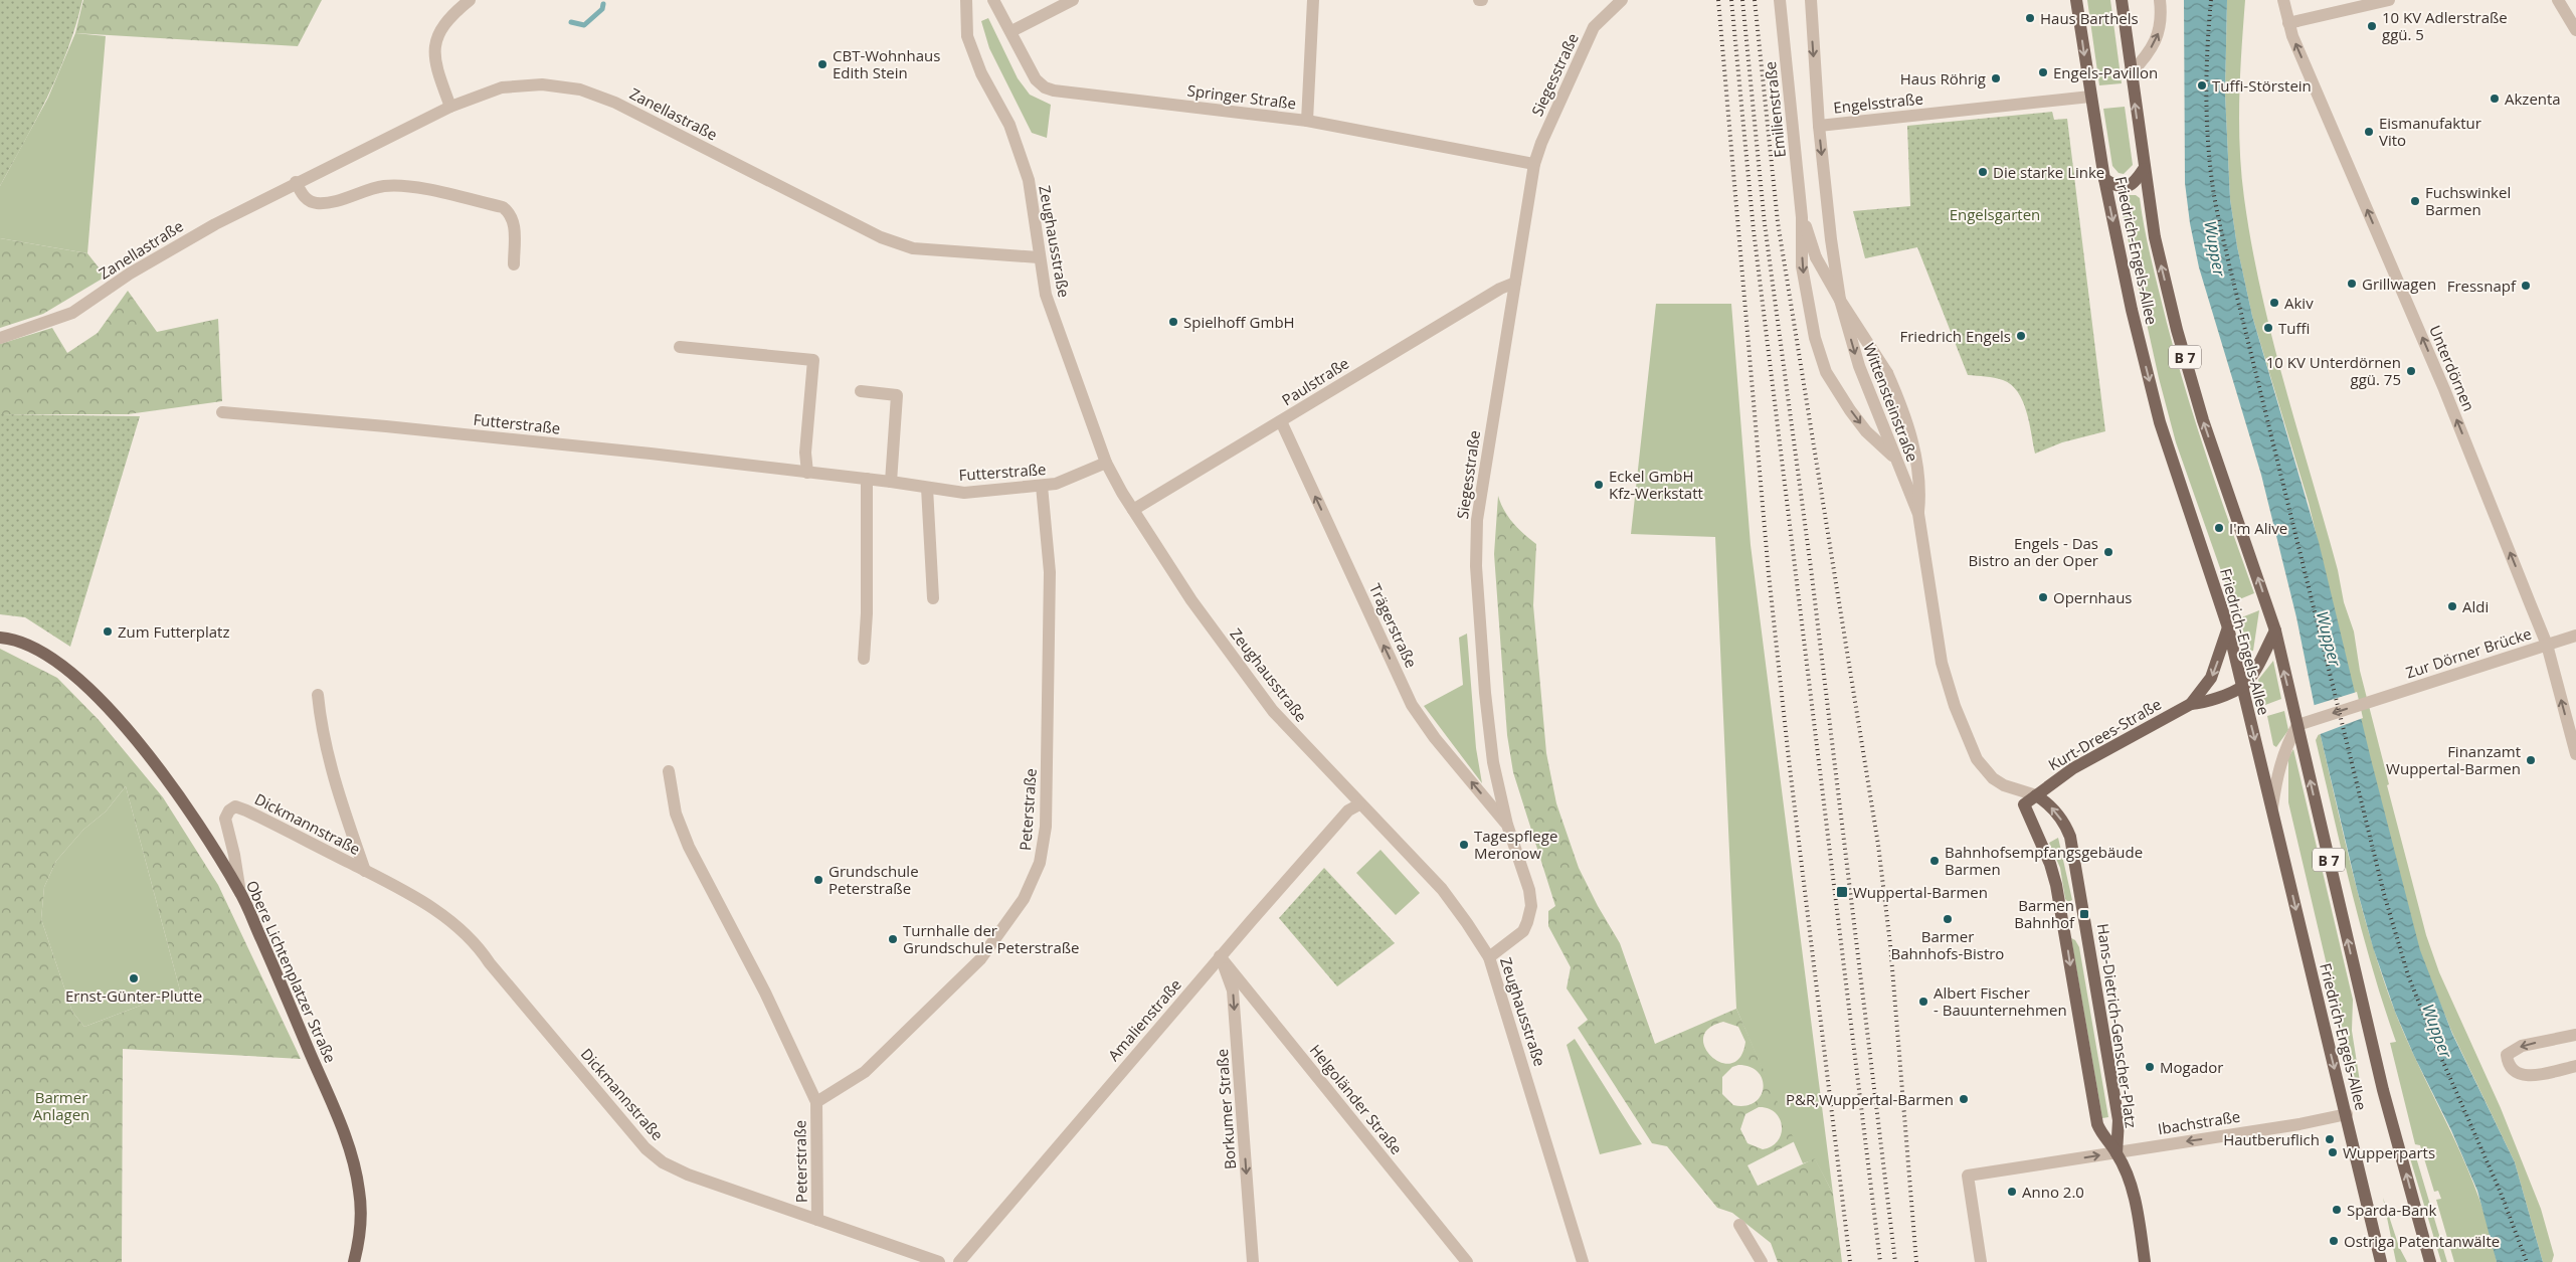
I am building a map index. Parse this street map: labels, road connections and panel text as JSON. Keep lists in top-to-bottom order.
{
  "streets": {
    "main road": [
      "Friedrich-Engels-Allee",
      "B 7",
      "Kurt-Drees-Straße",
      "Obere Lichtenplatzer Straße",
      "Hans-Dietrich-Genscher-Platz"
    ],
    "street": [
      "Siegesstraße",
      "Springer Straße",
      "Engelsstraße",
      "Emilienstraße",
      "Zanellastraße",
      "Zeughausstraße",
      "Unterdörnen",
      "Paulstraße",
      "Wittensteinstraße",
      "Futterstraße",
      "Trägerstraße",
      "Zur Dörner Brücke",
      "Peterstraße",
      "Dickmannstraße",
      "Amalienstraße",
      "Helgoländer Straße",
      "Borkumer Straße",
      "Ibachstraße"
    ]
  },
  "crossings": [
    ["Siegesstraße", "Springer Straße"],
    ["Siegesstraße", "Zeughausstraße"],
    ["Siegesstraße", "Paulstraße"],
    ["Siegesstraße", "Trägerstraße"],
    ["Engelsstraße", "Friedrich-Engels-Allee"],
    ["Engelsstraße", "Wittensteinstraße"],
    ["Emilienstraße", "Wittensteinstraße"],
    ["Zanellastraße", "Zeughausstraße"],
    ["Zeughausstraße", "Paulstraße"],
    ["Zeughausstraße", "Futterstraße"],
    ["Zeughausstraße", "Amalienstraße"],
    ["Friedrich-Engels-Allee", "Zur Dörner Brücke"],
    ["Friedrich-Engels-Allee", "Kurt-Drees-Straße"],
    ["Friedrich-Engels-Allee", "Ibachstraße"],
    ["Unterdörnen", "Zur Dörner Brücke"],
    ["Paulstraße", "Trägerstraße"],
    ["Wittensteinstraße", "Hans-Dietrich-Genscher-Platz"],
    ["Futterstraße", "Peterstraße"],
    ["Kurt-Drees-Straße", "Hans-Dietrich-Genscher-Platz"],
    ["Peterstraße", "Dickmannstraße"],
    ["Dickmannstraße", "Obere Lichtenplatzer Straße"],
    ["Amalienstraße", "Helgoländer Straße"],
    ["Amalienstraße", "Borkumer Straße"],
    ["Hans-Dietrich-Genscher-Platz", "Ibachstraße"],
    ["Helgoländer Straße", "Borkumer Straße"]
  ],
  "one_way": [
    "Unterdörnen",
    "Wittensteinstraße",
    "Trägerstraße",
    "Zur Dörner Brücke",
    "Borkumer Straße"
  ],
  "water": ["Wupper"],
  "parks": ["Engelsgarten", "Barmer Anlagen"],
  "places": {
    "other": [
      "Haus Barthels",
      "10 KV Adlerstraße ggü. 5",
      "CBT-Wohnhaus Edith Stein",
      "Engels-Pavillon",
      "Haus Röhrig",
      "Tuffi-Störstein",
      "Akzenta",
      "Eismanufaktur Vito",
      "Die starke Linke",
      "Fuchswinkel Barmen",
      "Grillwagen",
      "Fressnapf",
      "Akiv",
      "Spielhoff GmbH",
      "Tuffi",
      "Friedrich Engels",
      "10 KV Unterdörnen ggü. 75",
      "Eckel GmbH Kfz-Werkstatt",
      "I'm Alive",
      "Engels - Das Bistro an der Oper",
      "Opernhaus",
      "Aldi",
      "Zum Futterplatz",
      "Finanzamt Wuppertal-Barmen",
      "Tagespflege Meronow",
      "Bahnhofsempfangsgebäude Barmen",
      "Grundschule Peterstraße",
      "Barmer Bahnhofs-Bistro",
      "Turnhalle der Grundschule Peterstraße",
      "Ernst-Günter-Plutte",
      "Albert Fischer - Bauunternehmen",
      "Mogador",
      "P&R,Wuppertal-Barmen",
      "Hautberuflich",
      "Wupperparts",
      "Anno 2.0",
      "Sparda-Bank",
      "Ostriga Patentanwälte"
    ],
    "transit": ["Wuppertal-Barmen", "Barmen Bahnhof"]
  }
}
